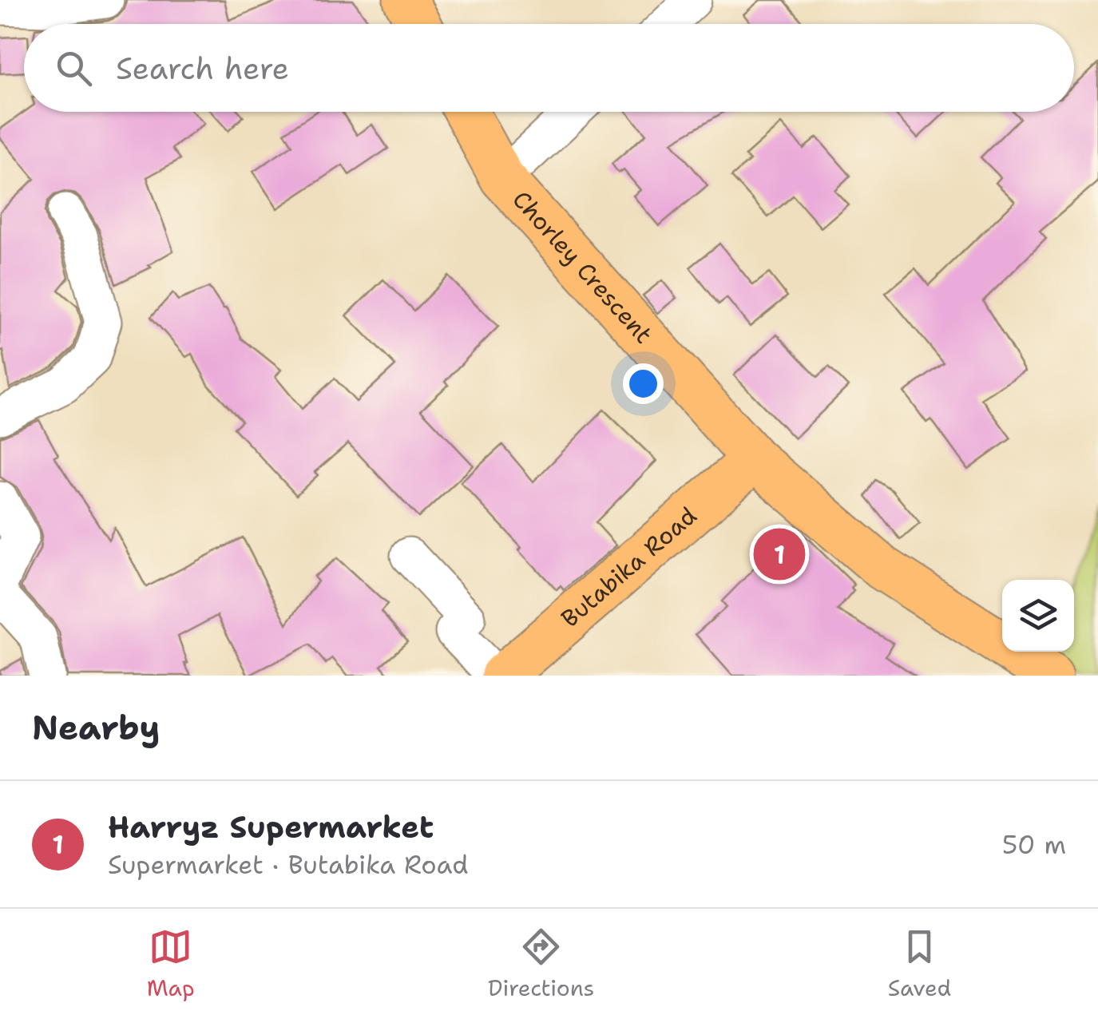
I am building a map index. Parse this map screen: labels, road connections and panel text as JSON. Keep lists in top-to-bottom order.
{
  "streets": {
    "main road": ["Chorley Crescent", "Butabika Road"]
  },
  "crossings": [
    ["Chorley Crescent", "Butabika Road"]
  ],
  "page": {
    "search": "Search here",
    "pins": "1",
    "heading": "Nearby",
    "list": [
      {
        "mark": "1",
        "name": "Harryz Supermarket",
        "note": "Supermarket · Butabika Road",
        "value": "50 m"
      }
    ],
    "nav": ["Map", "Directions", "Saved"]
  }
}
